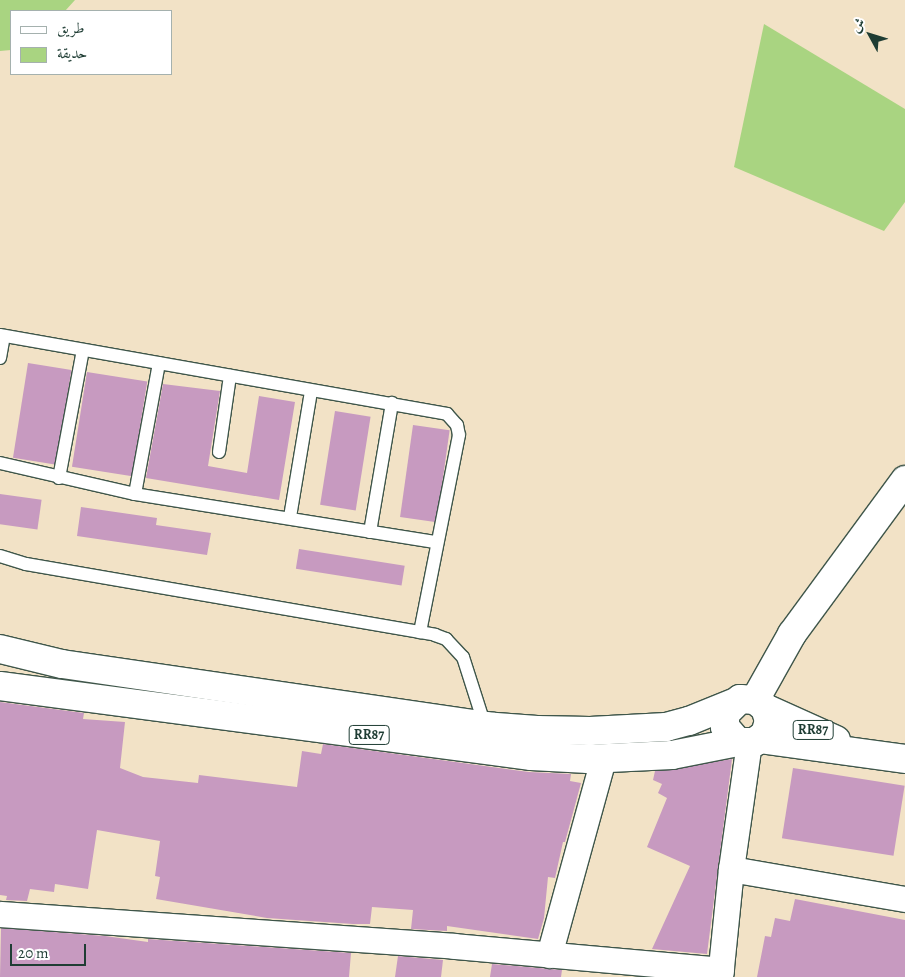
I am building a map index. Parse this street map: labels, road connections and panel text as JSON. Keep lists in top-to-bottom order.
{
  "streets": {
    "main road": ["RR87"]
  },
  "legend": ["طريق", "حديقة"],
  "scale_bar": "20 m",
  "north": "top left"
}
